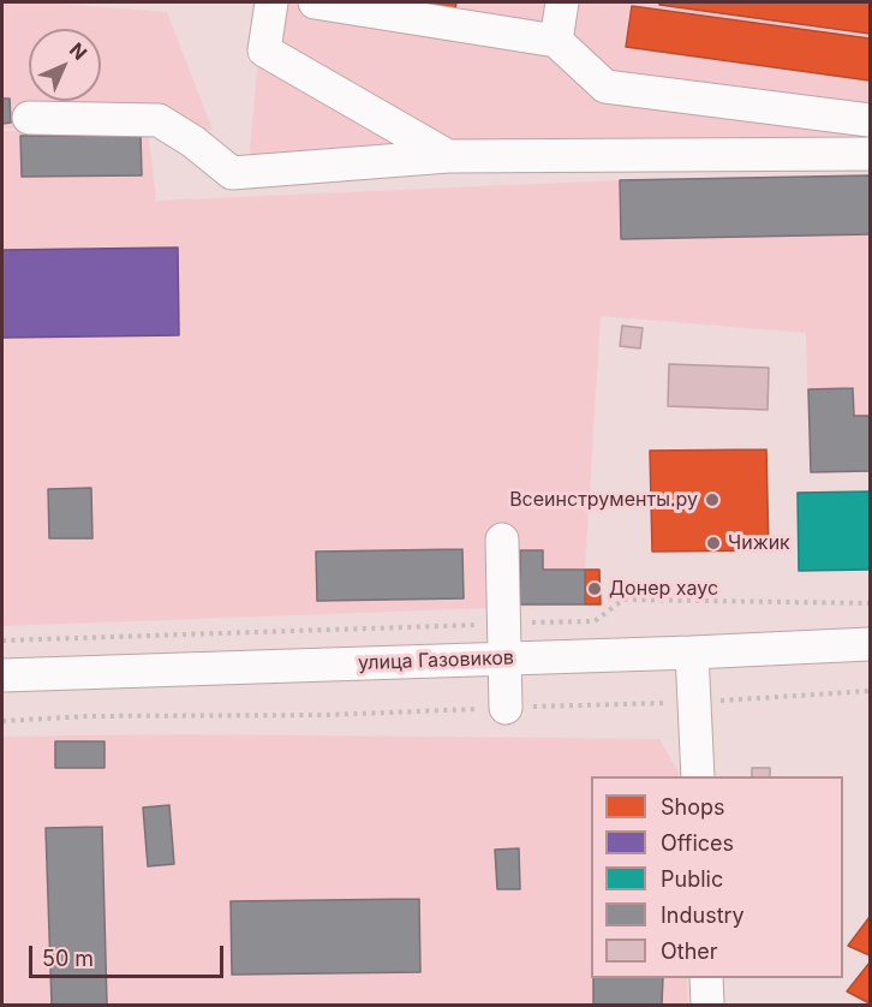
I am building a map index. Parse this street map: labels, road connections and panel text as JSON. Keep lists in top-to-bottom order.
{
  "streets": {
    "street": ["улица Газовиков"]
  },
  "places": ["Всеинструменты.ру", "Чижик", "Донер хаус"],
  "legend": [
    "Shops",
    "Offices",
    "Public",
    "Industry",
    "Other"
  ],
  "scale_bar": "50 m",
  "north": "top right"
}
